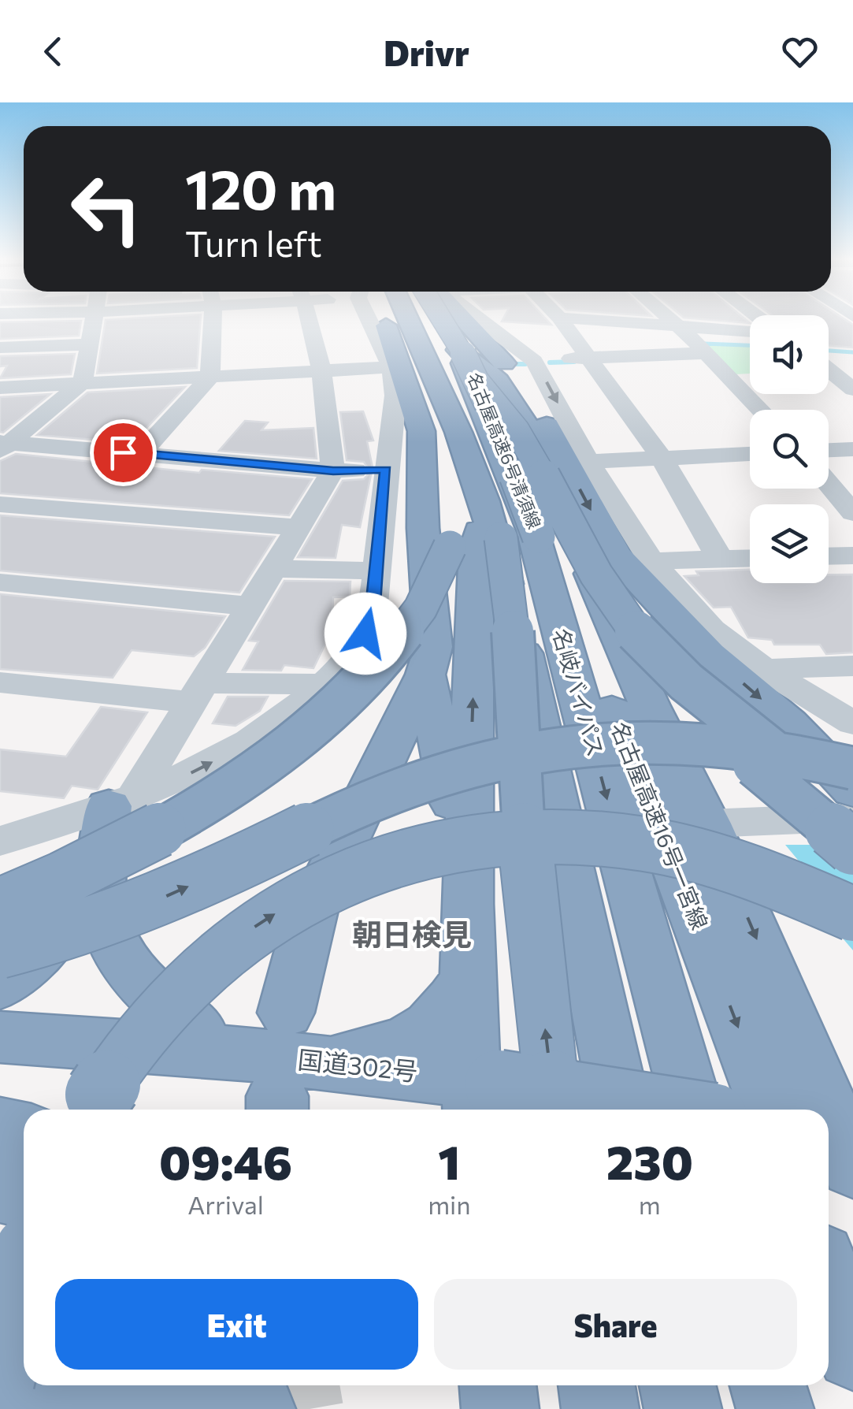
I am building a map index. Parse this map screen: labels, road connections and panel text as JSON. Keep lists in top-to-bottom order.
{
  "streets": {
    "highway": [
      "名古屋高速6号清須線",
      "名岐バイパス",
      "名古屋高速16号一宮線",
      "国道302号"
    ]
  },
  "crossings": [
    ["名古屋高速6号清須線", "名岐バイパス"],
    ["名古屋高速6号清須線", "名古屋高速16号一宮線"],
    ["名岐バイパス", "名古屋高速16号一宮線"]
  ],
  "districts": ["朝日検見"],
  "page": {
    "header": "Drivr",
    "turn": ["120 m", "Turn left"],
    "eta": [
      "09:46",
      "Arrival",
      "1",
      "min",
      "230",
      "m"
    ],
    "buttons": ["Exit", "Share"]
  }
}
